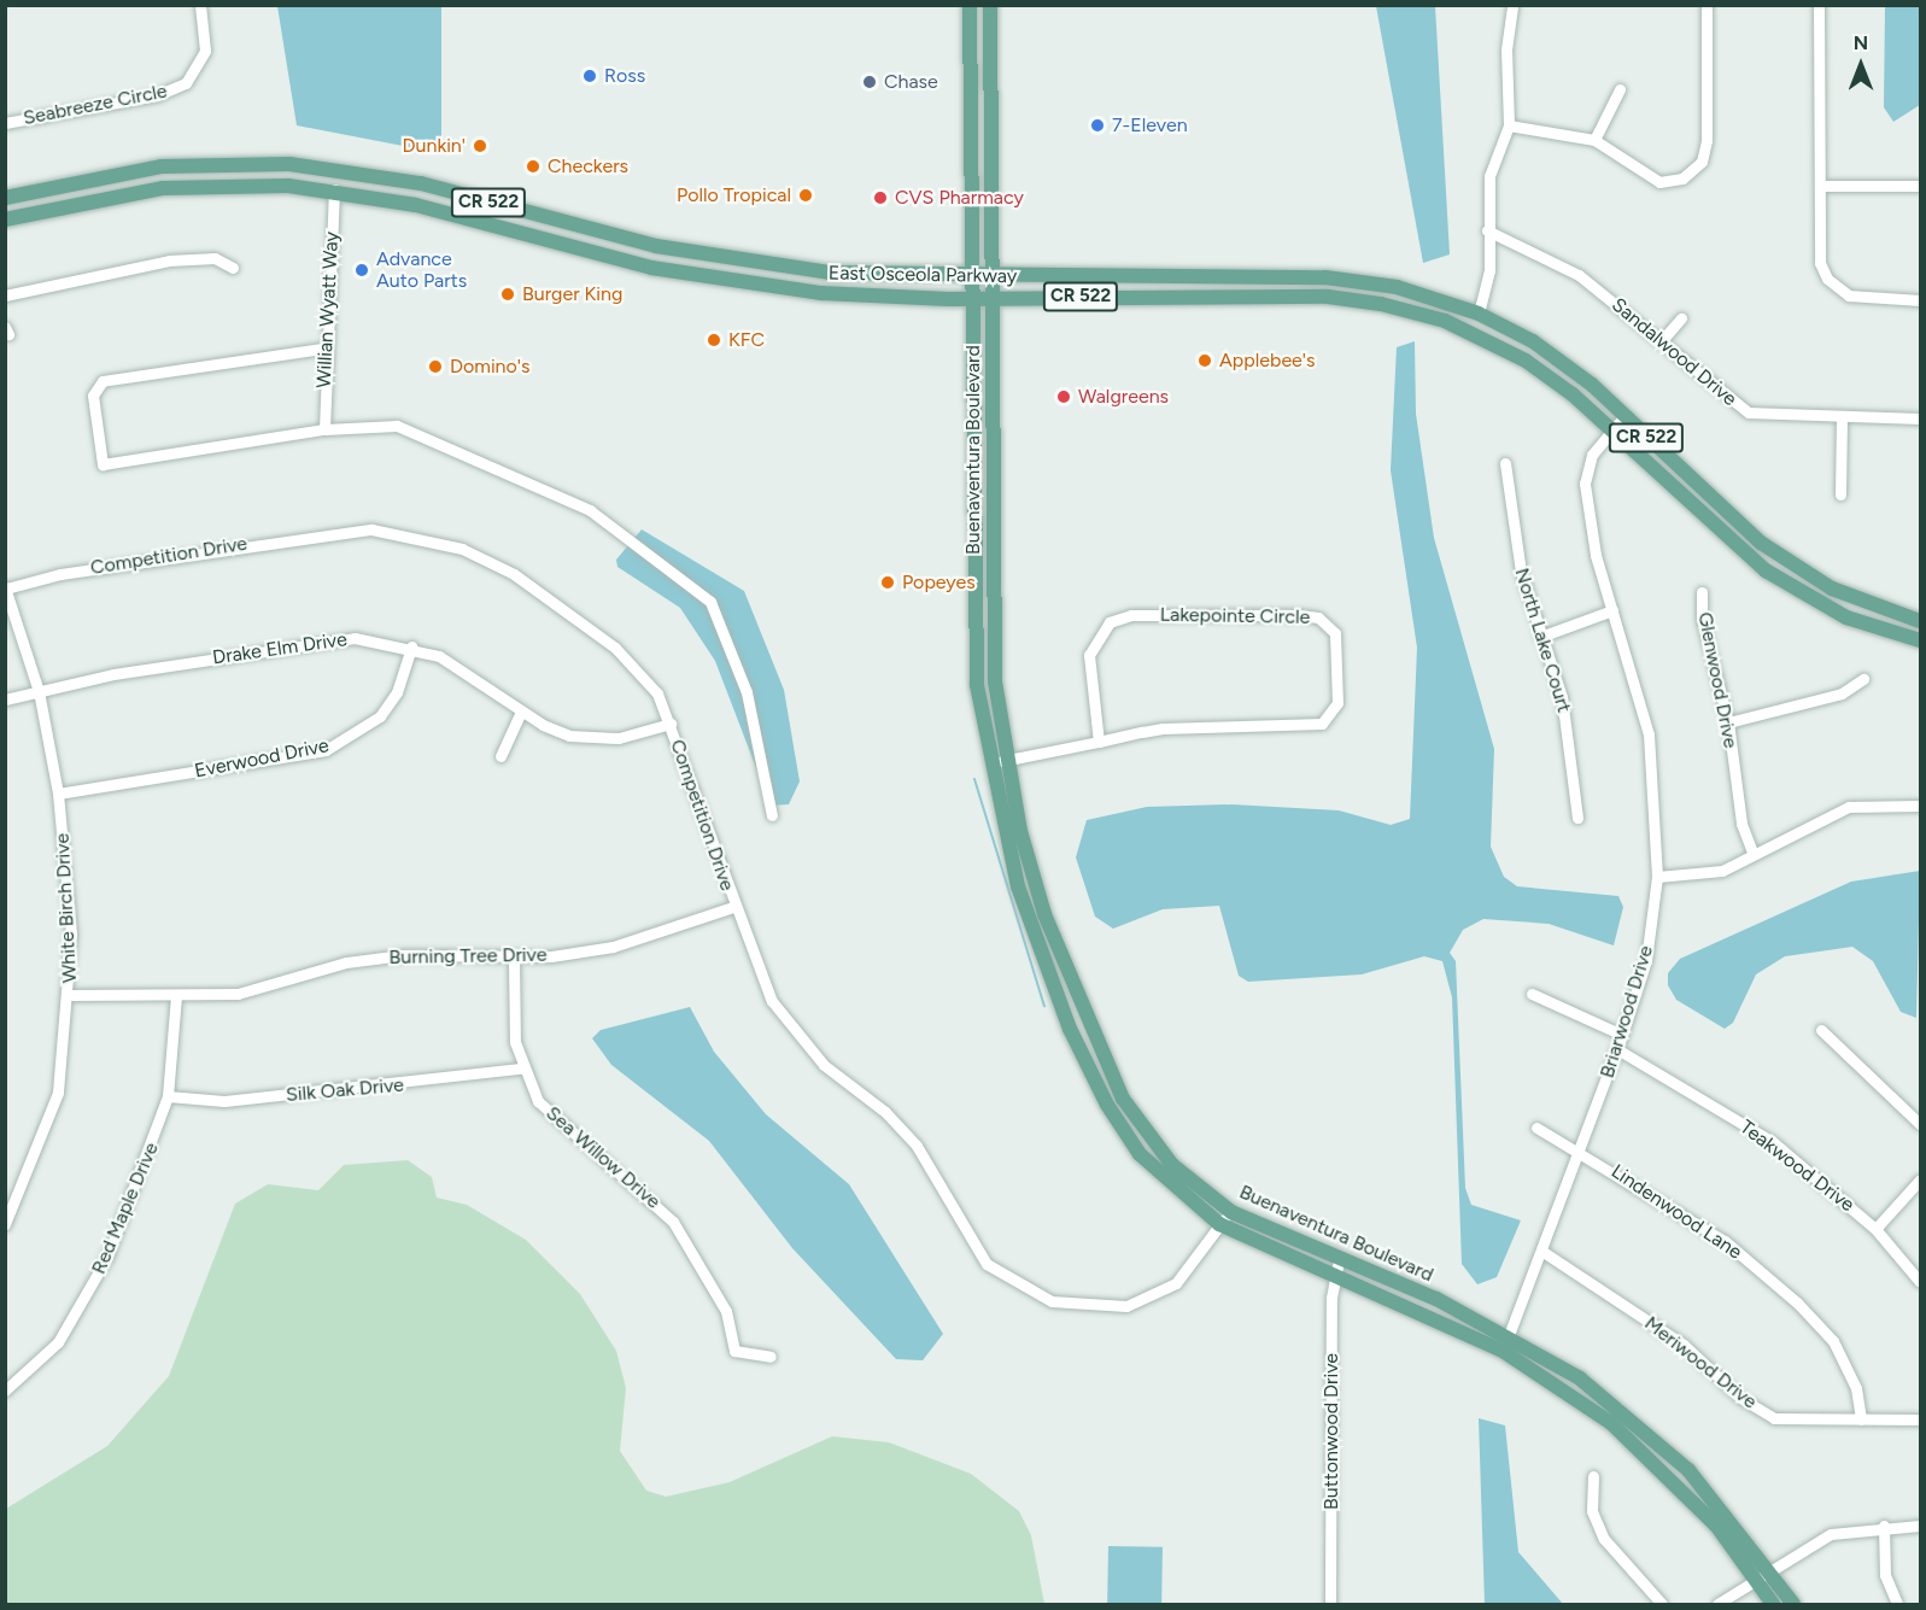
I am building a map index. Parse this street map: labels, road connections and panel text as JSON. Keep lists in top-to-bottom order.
{
  "streets": {
    "main road": ["CR 522", "East Osceola Parkway", "Buenaventura Boulevard"],
    "street": [
      "Seabreeze Circle",
      "Willian Wyatt Way",
      "Sandalwood Drive",
      "Competition Drive",
      "Lakepointe Circle",
      "North Lake Court",
      "Drake Elm Drive",
      "Glenwood Drive",
      "Everwood Drive",
      "White Birch Drive",
      "Burning Tree Drive",
      "Briarwood Drive",
      "Silk Oak Drive",
      "Sea Willow Drive",
      "Teakwood Drive",
      "Red Maple Drive",
      "Lindenwood Lane",
      "Meriwood Drive",
      "Buttonwood Drive"
    ]
  },
  "crossings": [
    ["East Osceola Parkway", "Willian Wyatt Way"],
    ["East Osceola Parkway", "Buenaventura Boulevard"],
    ["East Osceola Parkway", "Briarwood Drive"],
    ["Buenaventura Boulevard", "Competition Drive"],
    ["Buenaventura Boulevard", "Lakepointe Circle"],
    ["Buenaventura Boulevard", "Briarwood Drive"],
    ["Buenaventura Boulevard", "Buttonwood Drive"],
    ["Competition Drive", "Drake Elm Drive"],
    ["Competition Drive", "White Birch Drive"],
    ["Competition Drive", "Burning Tree Drive"],
    ["Drake Elm Drive", "Everwood Drive"],
    ["Drake Elm Drive", "White Birch Drive"],
    ["Everwood Drive", "White Birch Drive"],
    ["White Birch Drive", "Burning Tree Drive"],
    ["Burning Tree Drive", "Sea Willow Drive"],
    ["Burning Tree Drive", "Red Maple Drive"],
    ["Briarwood Drive", "Teakwood Drive"],
    ["Briarwood Drive", "Lindenwood Lane"],
    ["Briarwood Drive", "Meriwood Drive"],
    ["Silk Oak Drive", "Sea Willow Drive"],
    ["Silk Oak Drive", "Red Maple Drive"],
    ["Lindenwood Lane", "Meriwood Drive"]
  ],
  "places": [
    "Ross",
    "Chase",
    "7-Eleven",
    "Dunkin'",
    "Checkers",
    "Pollo Tropical",
    "CVS Pharmacy",
    "Advance Auto Parts",
    "Burger King",
    "KFC",
    "Applebee's",
    "Domino's",
    "Walgreens",
    "Popeyes"
  ],
  "north": "top"
}
